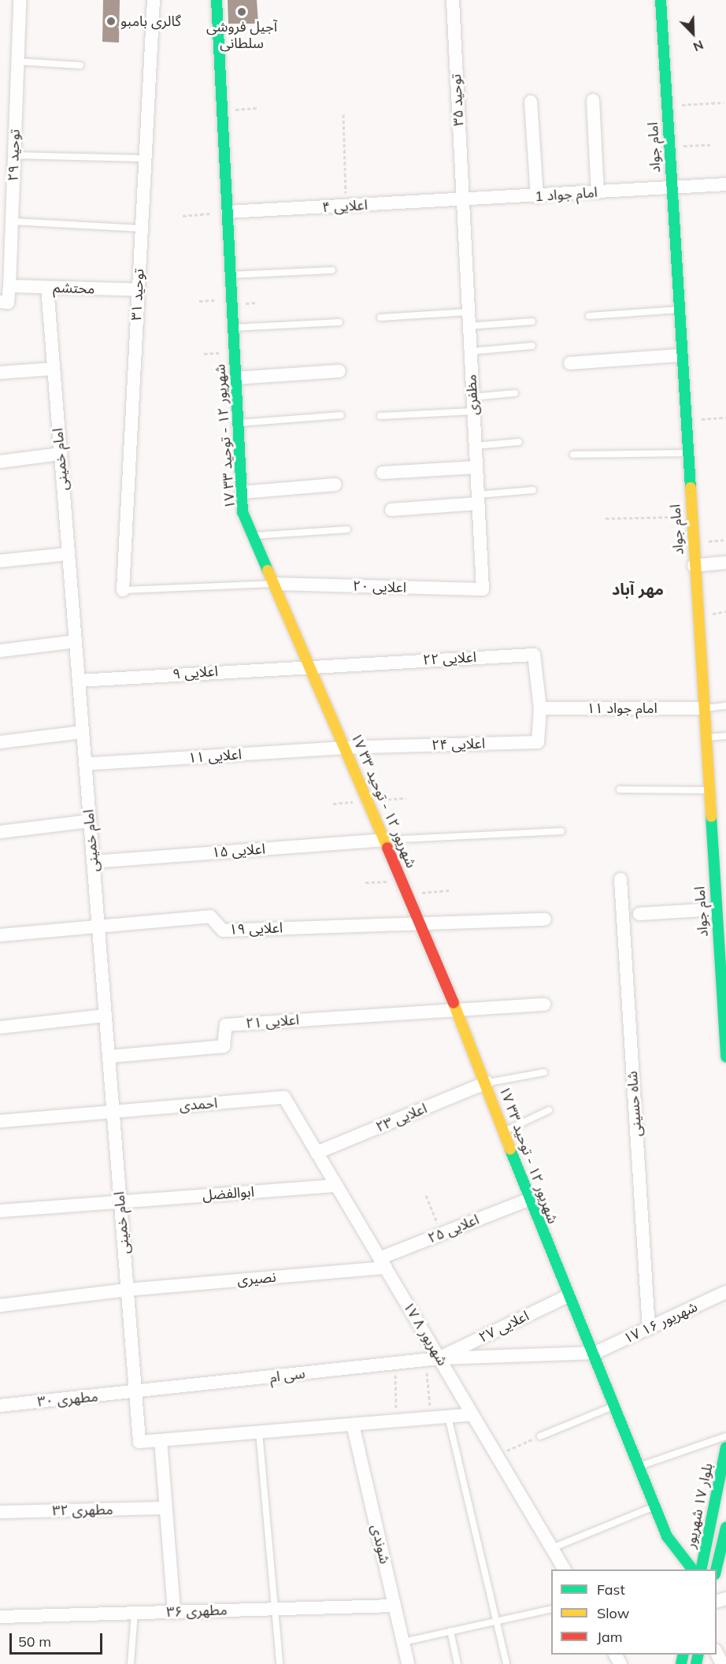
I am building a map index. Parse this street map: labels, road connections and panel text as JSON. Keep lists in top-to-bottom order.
{
  "streets": {
    "street": [
      "توحید ۳۵",
      "امام جواد",
      "توحید ۲۹",
      "امام جواد 1",
      "اعلایی ۴",
      "محتشم",
      "توحید ۳۱",
      "مظفری",
      "۱۷ شهریور ۱۲ - توحید ۳۳",
      "امام خمینی",
      "اعلایی ۲۰",
      "اعلایی ۲۲",
      "اعلایی ۹",
      "امام جواد ۱۱",
      "اعلایی ۲۴",
      "اعلایی ۱۱",
      "اعلایی ۱۵",
      "اعلایی ۱۹",
      "اعلایی ۲۱",
      "شاه حسینی",
      "احمدی",
      "اعلایی ۲۳",
      "ابوالفضل",
      "اعلایی ۲۵",
      "نصیری",
      "۱۷ شهریور ۱۶",
      "اعلایی ۲۷",
      "۱۷ شهریور ۸",
      "سی ام",
      "مطهری ۳۰",
      "بلوار ۱۷ شهریور",
      "مطهری ۳۲",
      "شوندی",
      "مطهری ۳۶"
    ]
  },
  "crossings": [
    ["توحید ۳۵", "امام جواد 1"],
    ["توحید ۳۵", "اعلایی ۴"],
    ["توحید ۳۵", "مظفری"],
    ["امام جواد", "امام جواد 1"],
    ["امام جواد", "امام جواد ۱۱"],
    ["توحید ۲۹", "محتشم"],
    ["امام جواد 1", "اعلایی ۴"],
    ["امام جواد 1", "مظفری"],
    ["اعلایی ۴", "مظفری"],
    ["اعلایی ۴", "۱۷ شهریور ۱۲ - توحید ۳۳"],
    ["محتشم", "توحید ۳۱"],
    ["محتشم", "امام خمینی"],
    ["مظفری", "اعلایی ۲۰"],
    ["۱۷ شهریور ۱۲ - توحید ۳۳", "اعلایی ۲۰"],
    ["۱۷ شهریور ۱۲ - توحید ۳۳", "اعلایی ۲۲"],
    ["۱۷ شهریور ۱۲ - توحید ۳۳", "اعلایی ۹"],
    ["۱۷ شهریور ۱۲ - توحید ۳۳", "اعلایی ۲۴"],
    ["۱۷ شهریور ۱۲ - توحید ۳۳", "اعلایی ۱۱"],
    ["۱۷ شهریور ۱۲ - توحید ۳۳", "اعلایی ۱۵"],
    ["۱۷ شهریور ۱۲ - توحید ۳۳", "اعلایی ۱۹"],
    ["۱۷ شهریور ۱۲ - توحید ۳۳", "اعلایی ۲۱"],
    ["۱۷ شهریور ۱۲ - توحید ۳۳", "اعلایی ۲۳"],
    ["۱۷ شهریور ۱۲ - توحید ۳۳", "اعلایی ۲۵"],
    ["۱۷ شهریور ۱۲ - توحید ۳۳", "۱۷ شهریور ۱۶"],
    ["۱۷ شهریور ۱۲ - توحید ۳۳", "اعلایی ۲۷"],
    ["امام خمینی", "اعلایی ۹"],
    ["امام خمینی", "اعلایی ۱۱"],
    ["امام خمینی", "اعلایی ۱۵"],
    ["امام خمینی", "اعلایی ۱۹"],
    ["امام خمینی", "اعلایی ۲۱"],
    ["امام خمینی", "احمدی"],
    ["امام خمینی", "ابوالفضل"],
    ["امام خمینی", "نصیری"],
    ["امام خمینی", "سی ام"],
    ["امام خمینی", "مطهری ۳۰"],
    ["اعلایی ۲۲", "اعلایی ۹"],
    ["اعلایی ۲۲", "امام جواد ۱۱"],
    ["اعلایی ۲۲", "اعلایی ۲۴"],
    ["امام جواد ۱۱", "اعلایی ۲۴"],
    ["اعلایی ۲۴", "اعلایی ۱۱"],
    ["شاه حسینی", "۱۷ شهریور ۱۶"],
    ["احمدی", "۱۷ شهریور ۸"],
    ["اعلایی ۲۳", "۱۷ شهریور ۸"],
    ["ابوالفضل", "۱۷ شهریور ۸"],
    ["اعلایی ۲۵", "نصیری"],
    ["اعلایی ۲۵", "۱۷ شهریور ۸"],
    ["نصیری", "۱۷ شهریور ۸"],
    ["اعلایی ۲۷", "۱۷ شهریور ۸"],
    ["اعلایی ۲۷", "سی ام"],
    ["۱۷ شهریور ۸", "سی ام"],
    ["سی ام", "مطهری ۳۰"],
    ["شوندی", "مطهری ۳۶"]
  ],
  "districts": ["مهر آباد"],
  "places": ["آجیل فروشی سلطانی", "گالری بامبو"],
  "legend": ["Fast", "Slow", "Jam"],
  "scale_bar": "50 m",
  "north": "bottom right"
}
